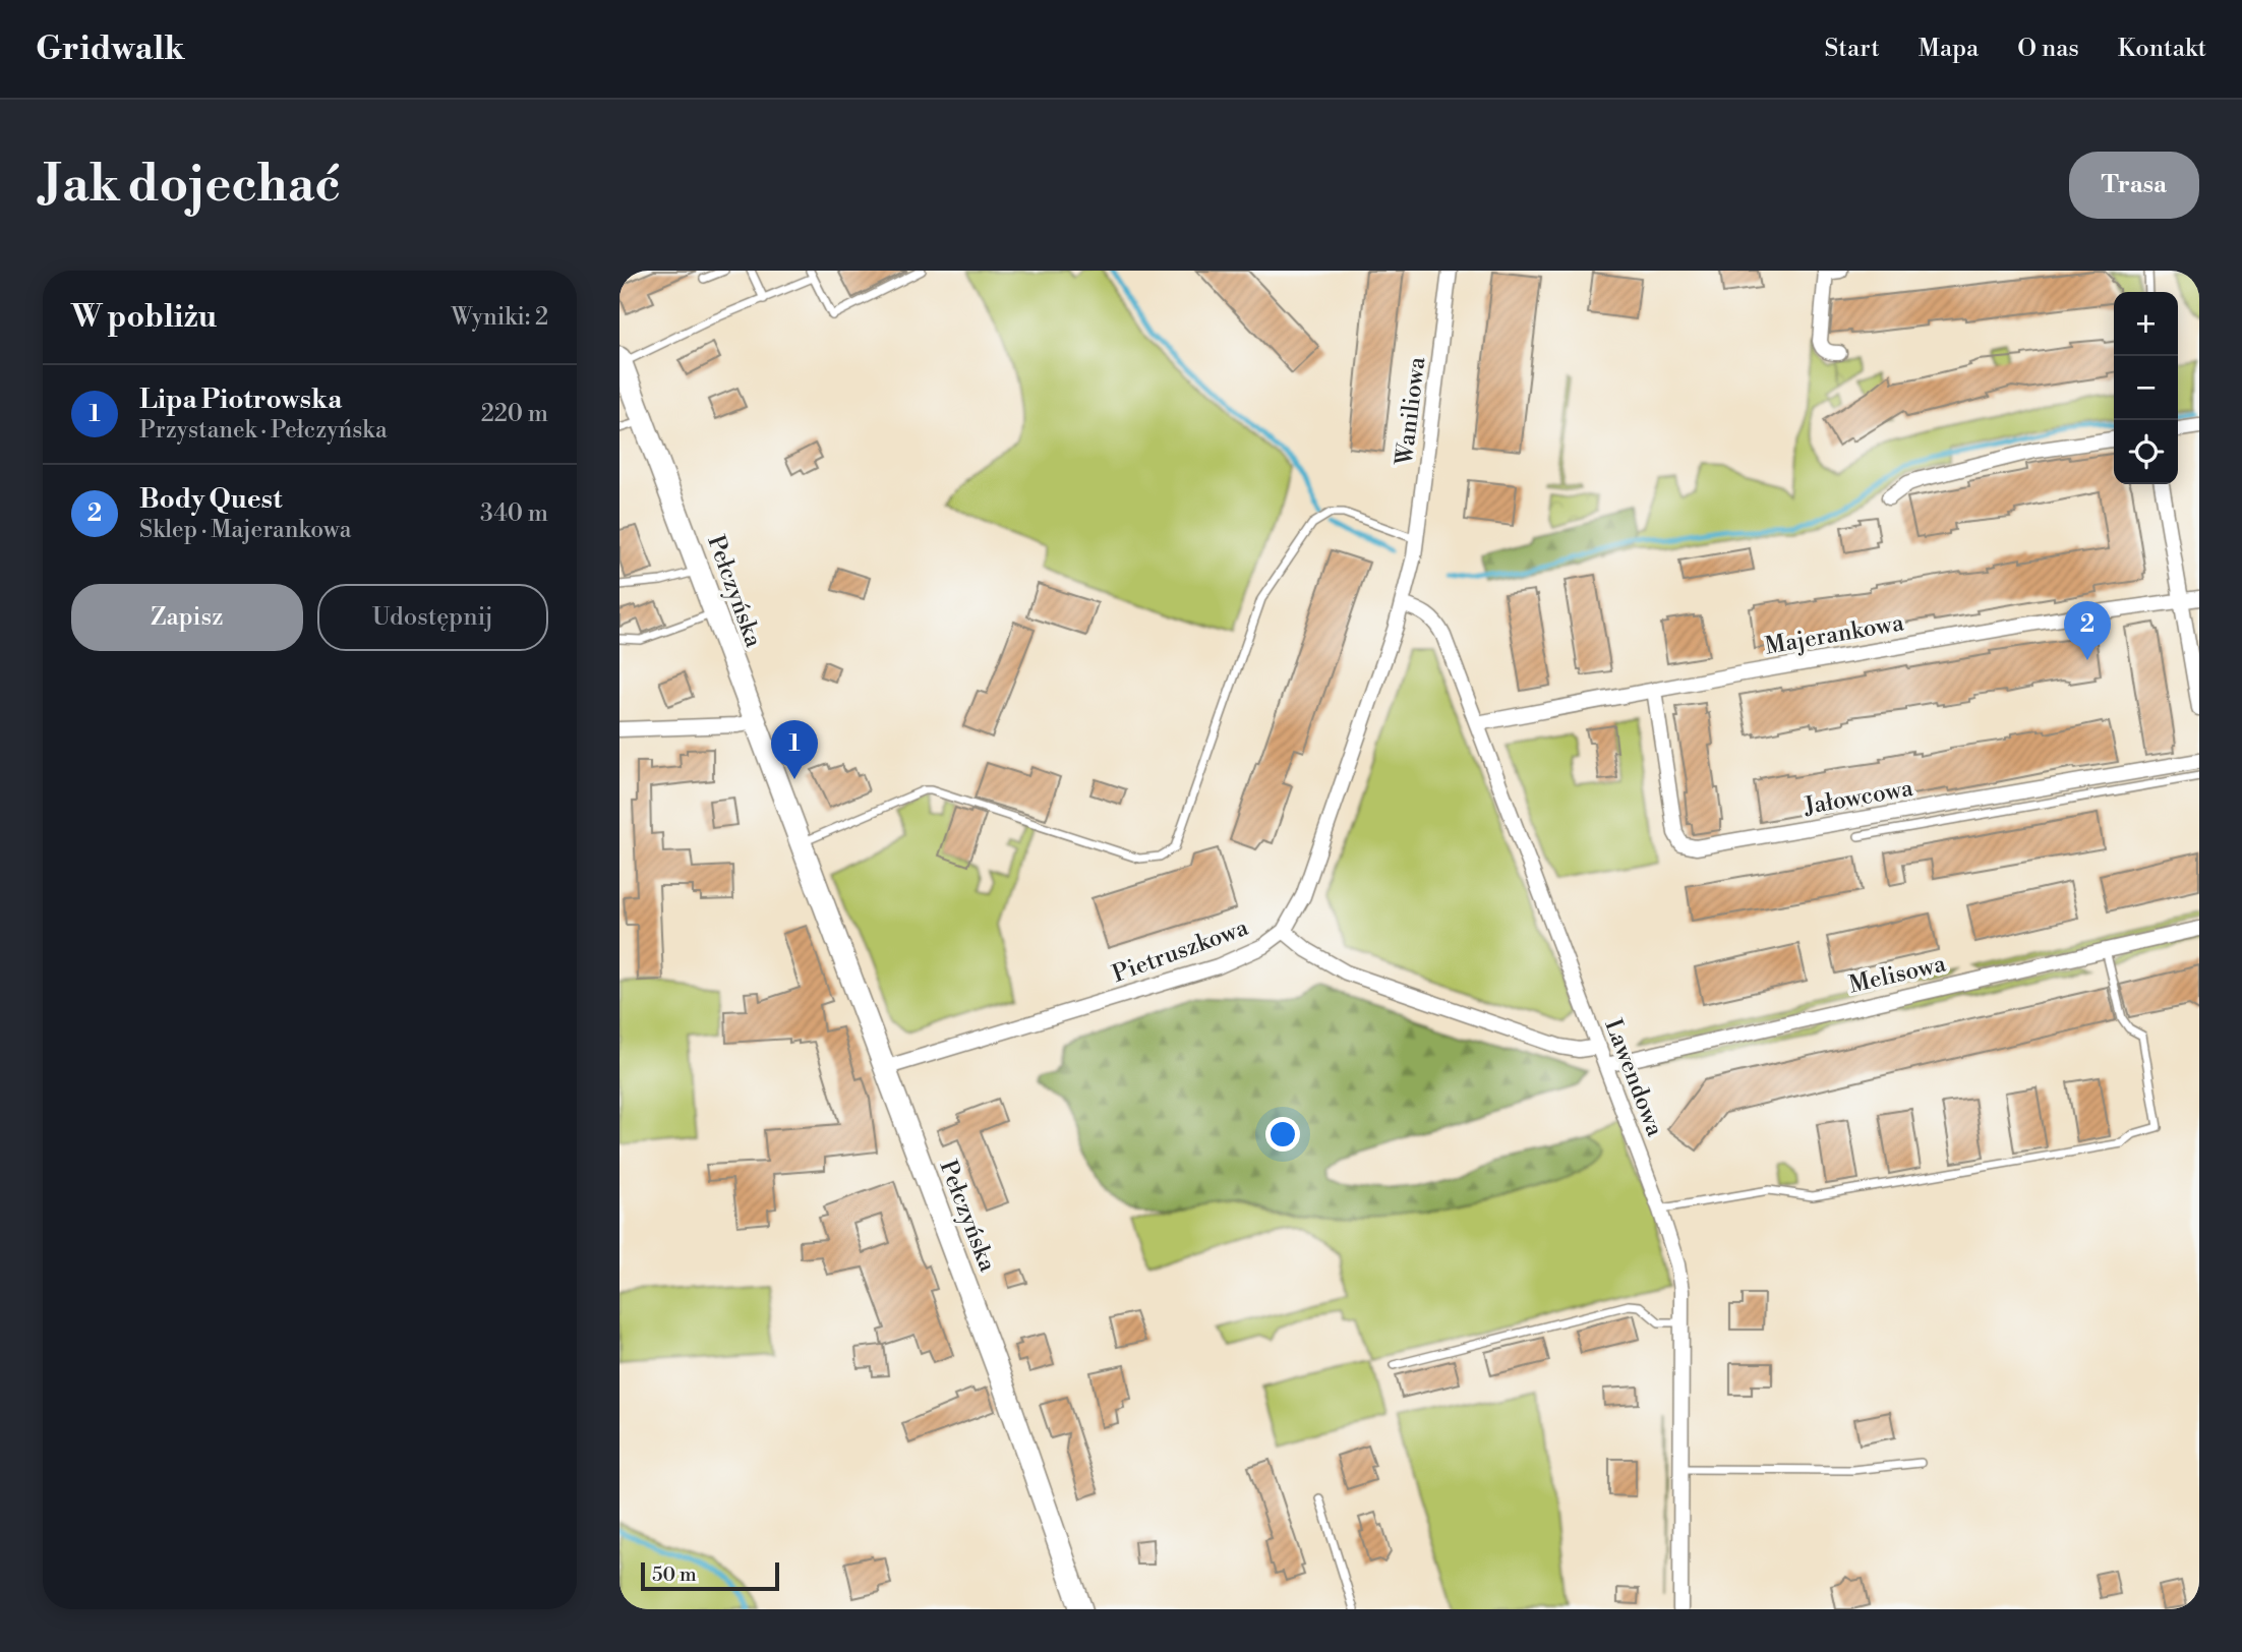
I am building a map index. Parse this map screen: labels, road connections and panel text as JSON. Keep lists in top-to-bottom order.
{
  "streets": {
    "main road": ["Pełczyńska"],
    "street": [
      "Waniliowa",
      "Majerankowa",
      "Jałowcowa",
      "Pietruszkowa",
      "Melisowa",
      "Lawendowa"
    ]
  },
  "crossings": [
    ["Waniliowa", "Pietruszkowa"],
    ["Waniliowa", "Lawendowa"],
    ["Pełczyńska", "Pietruszkowa"],
    ["Majerankowa", "Jałowcowa"],
    ["Majerankowa", "Lawendowa"],
    ["Pietruszkowa", "Lawendowa"],
    ["Melisowa", "Lawendowa"]
  ],
  "scale_bar": "50 m",
  "page": {
    "header": "Gridwalk",
    "nav": [
      "Start",
      "Mapa",
      "O nas",
      "Kontakt"
    ],
    "buttons": [
      "Trasa",
      ["Zapisz", "Udostępnij"]
    ],
    "title": "Jak dojechać",
    "heading": ["W pobliżu", "Wyniki: 2"],
    "map_buttons": ["+", "−"],
    "list": [
      {
        "mark": "1",
        "name": "Lipa Piotrowska",
        "note": "Przystanek · Pełczyńska",
        "value": "220 m"
      },
      {
        "mark": "2",
        "name": "Body Quest",
        "note": "Sklep · Majerankowa",
        "value": "340 m"
      }
    ],
    "pins": ["2", "1"],
    "scale": "50 m"
  }
}
